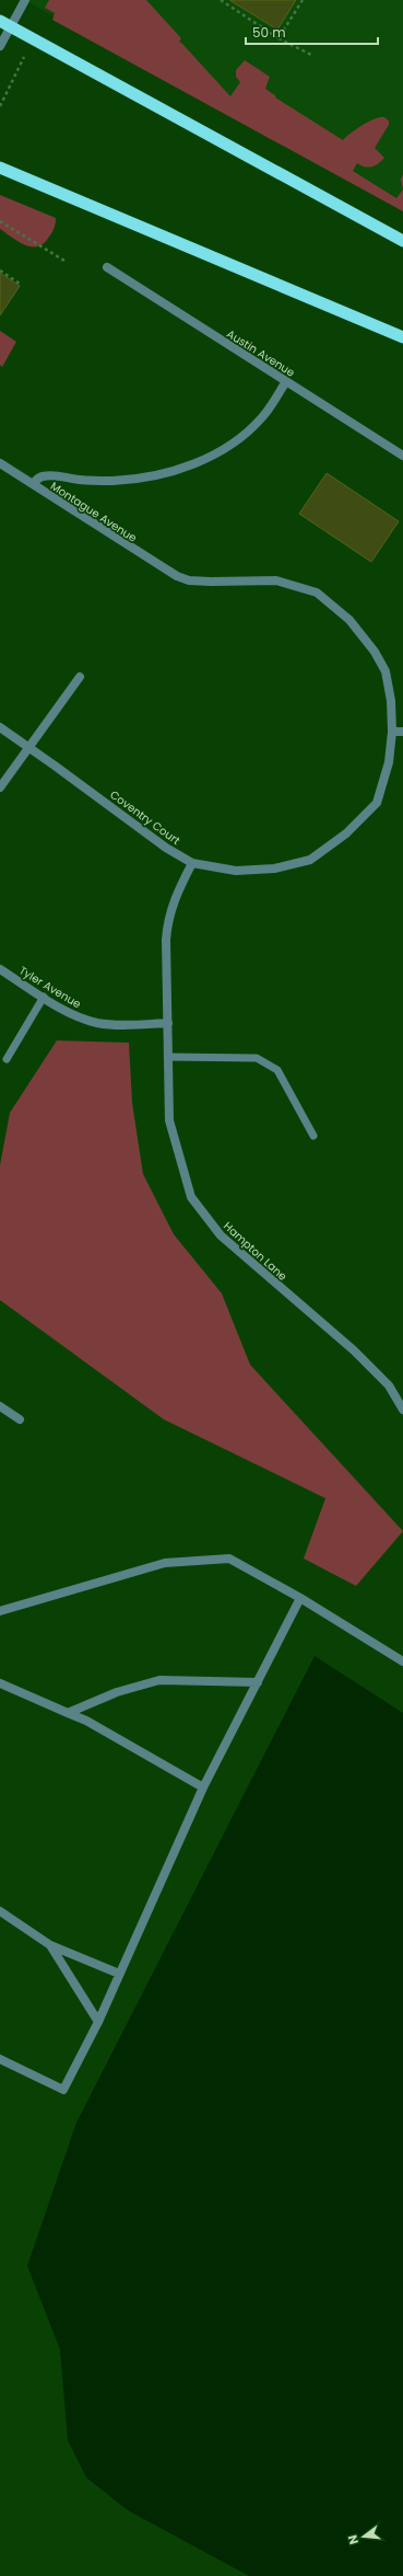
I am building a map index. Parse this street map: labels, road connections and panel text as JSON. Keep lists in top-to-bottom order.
{
  "streets": {
    "street": [
      "Austin Avenue",
      "Montague Avenue",
      "Coventry Court",
      "Tyler Avenue",
      "Hampton Lane"
    ]
  },
  "crossings": [
    ["Montague Avenue", "Coventry Court"],
    ["Coventry Court", "Hampton Lane"],
    ["Tyler Avenue", "Hampton Lane"]
  ],
  "scale_bar": "50 m",
  "north": "left"
}
